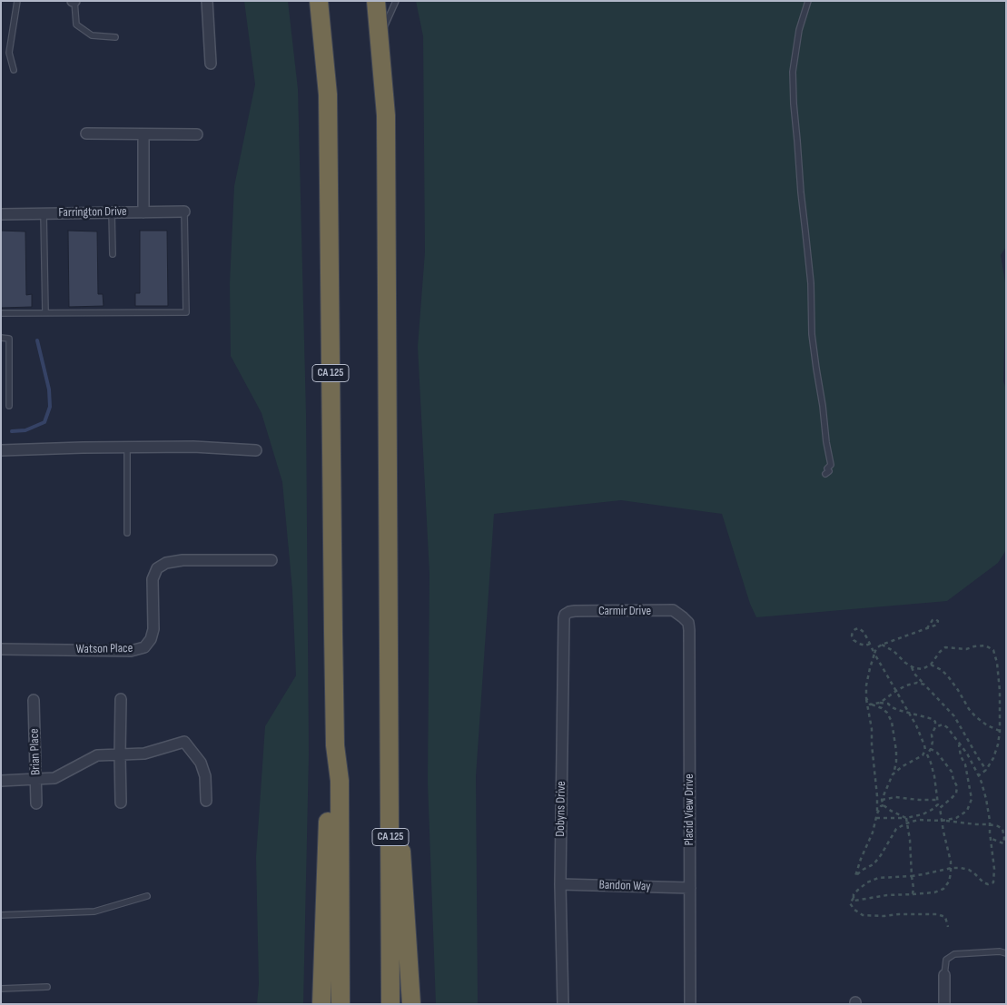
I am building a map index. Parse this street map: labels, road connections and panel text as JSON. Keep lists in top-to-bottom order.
{
  "streets": {
    "highway": ["CA 125"],
    "street": [
      "Farrington Drive",
      "Carmir Drive",
      "Watson Place",
      "Brian Place",
      "Dobyns Drive",
      "Placid View Drive",
      "Bandon Way"
    ]
  },
  "crossings": [
    ["Carmir Drive", "Dobyns Drive"],
    ["Carmir Drive", "Placid View Drive"],
    ["Dobyns Drive", "Bandon Way"],
    ["Placid View Drive", "Bandon Way"]
  ]
}
